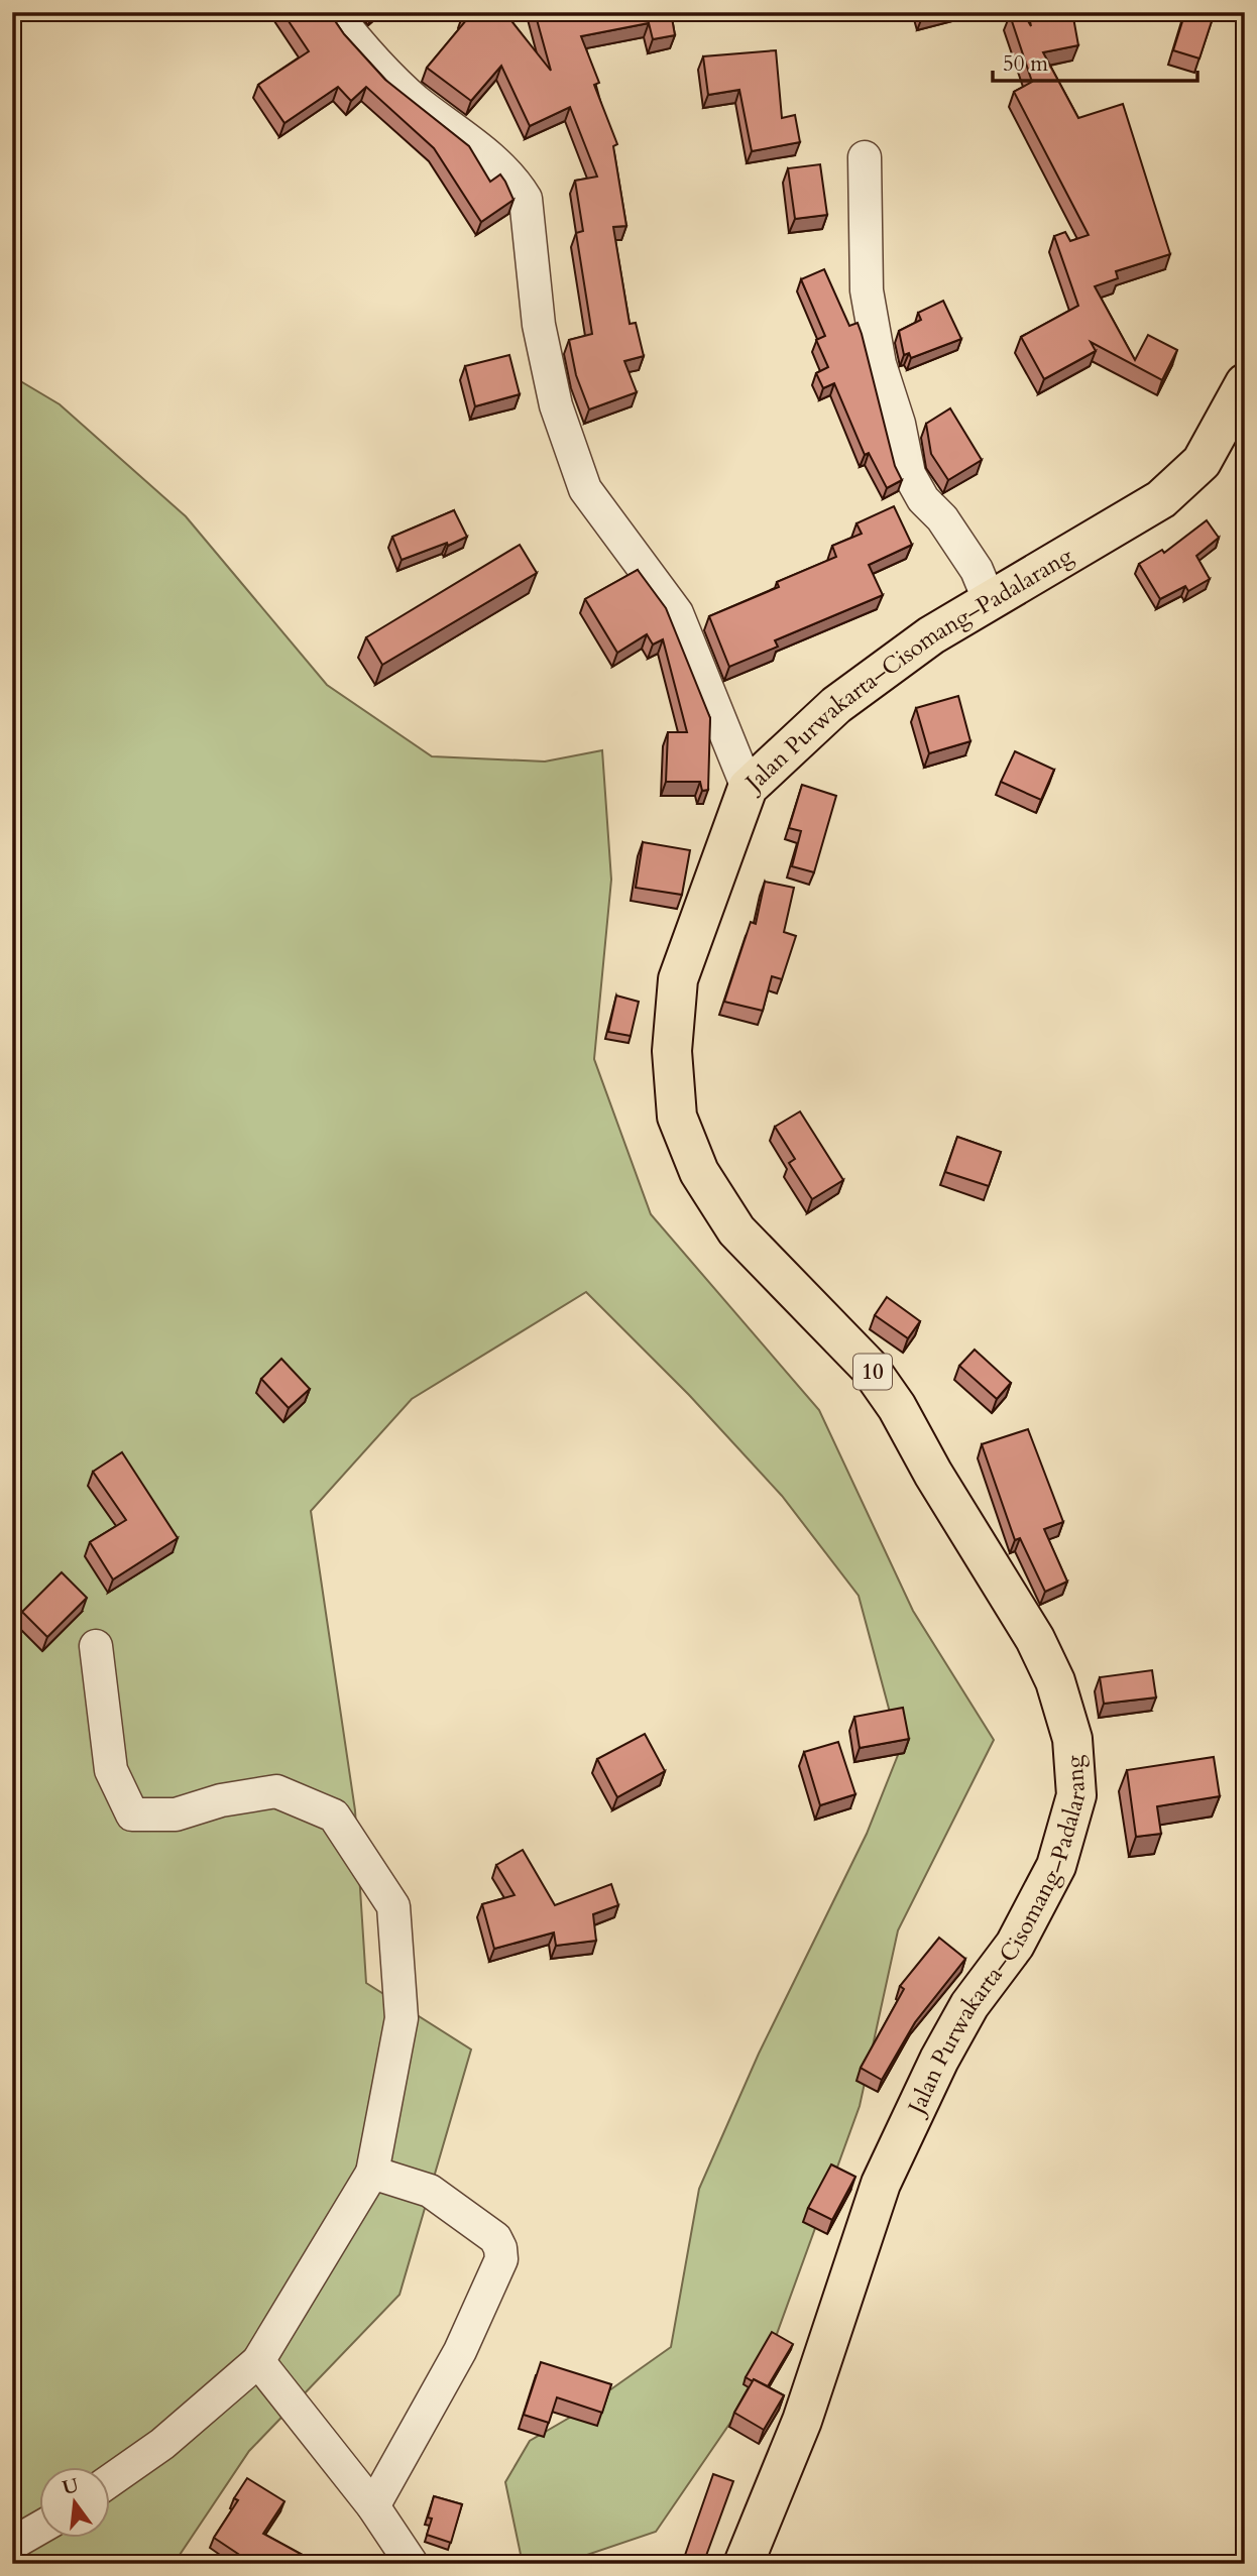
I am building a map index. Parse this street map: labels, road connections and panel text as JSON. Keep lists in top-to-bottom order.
{
  "streets": {
    "highway": ["Jalan Purwakarta–Cisomang–Padalarang", "10"]
  },
  "scale_bar": "50 m",
  "north": "top"
}
